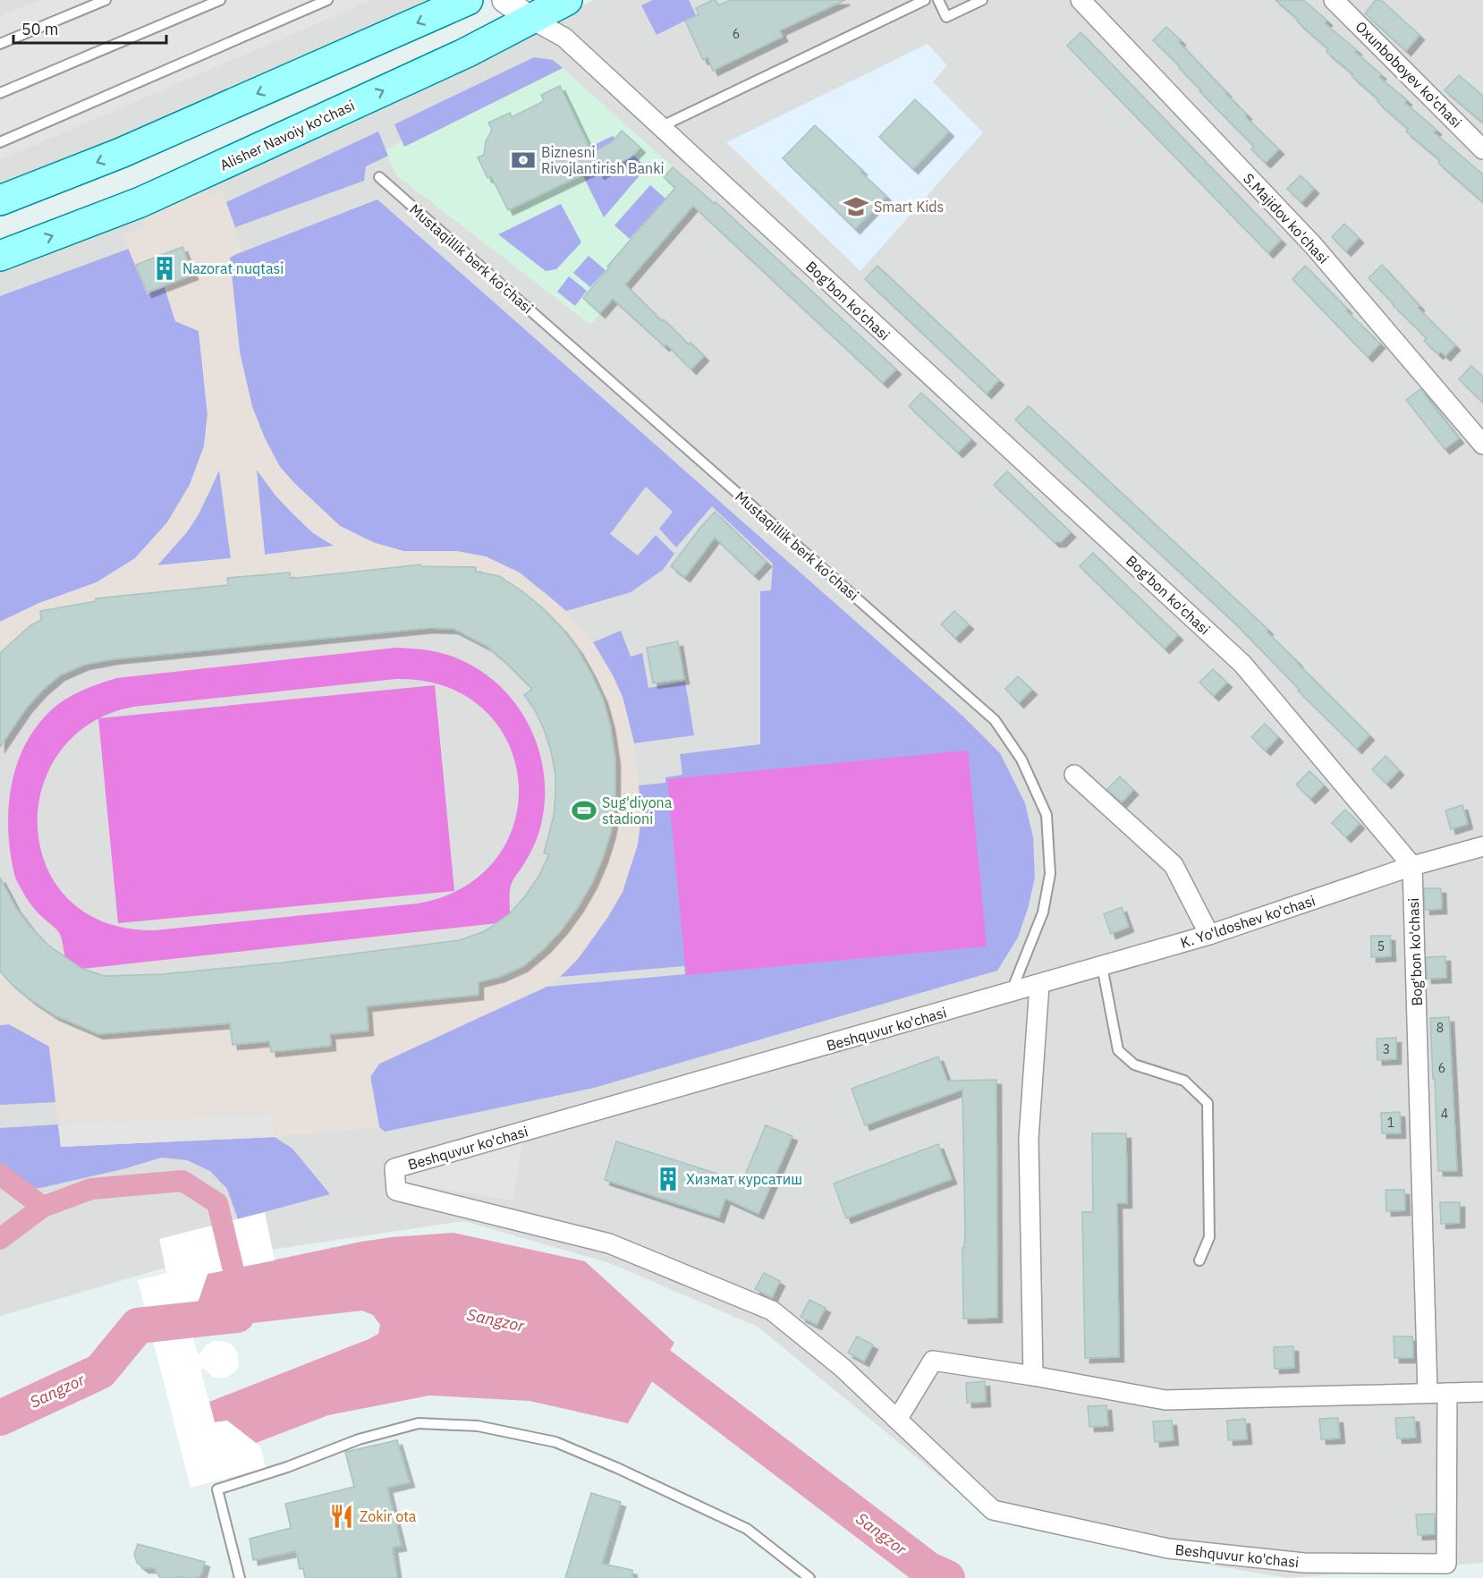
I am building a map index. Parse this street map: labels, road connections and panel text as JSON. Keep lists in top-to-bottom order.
{
  "streets": {
    "main road": ["Alisher Navoiy ko'chasi"],
    "street": [
      "Oxunboboyev ko'chasi",
      "S.Majidov ko'chasi",
      "Bog'bon ko'chasi",
      "K. Yo'ldoshev ko'chasi",
      "Beshquvur ko'chasi"
    ],
    "lane": ["Mustaqillik berk ko'chasi"]
  },
  "crossings": [
    ["Alisher Navoiy ko'chasi", "Bog'bon ko'chasi"],
    ["Mustaqillik berk ko'chasi", "K. Yo'ldoshev ko'chasi"],
    ["Mustaqillik berk ko'chasi", "Beshquvur ko'chasi"],
    ["Bog'bon ko'chasi", "K. Yo'ldoshev ko'chasi"],
    ["K. Yo'ldoshev ko'chasi", "Beshquvur ko'chasi"]
  ],
  "water": ["Sangzor"],
  "places": {
    "bank": ["Biznesni Rivojlantirish Banki"],
    "school or university": ["Smart Kids"],
    "building": ["Nazorat nuqtasi", "Хизмат курсатиш"],
    "sports": ["Sug'diyona stadioni"],
    "restaurant": ["Zokir ota"]
  },
  "house_numbers": [
    "6",
    "5",
    "8",
    "3",
    "6",
    "4",
    "1"
  ],
  "scale_bar": "50 m"
}
